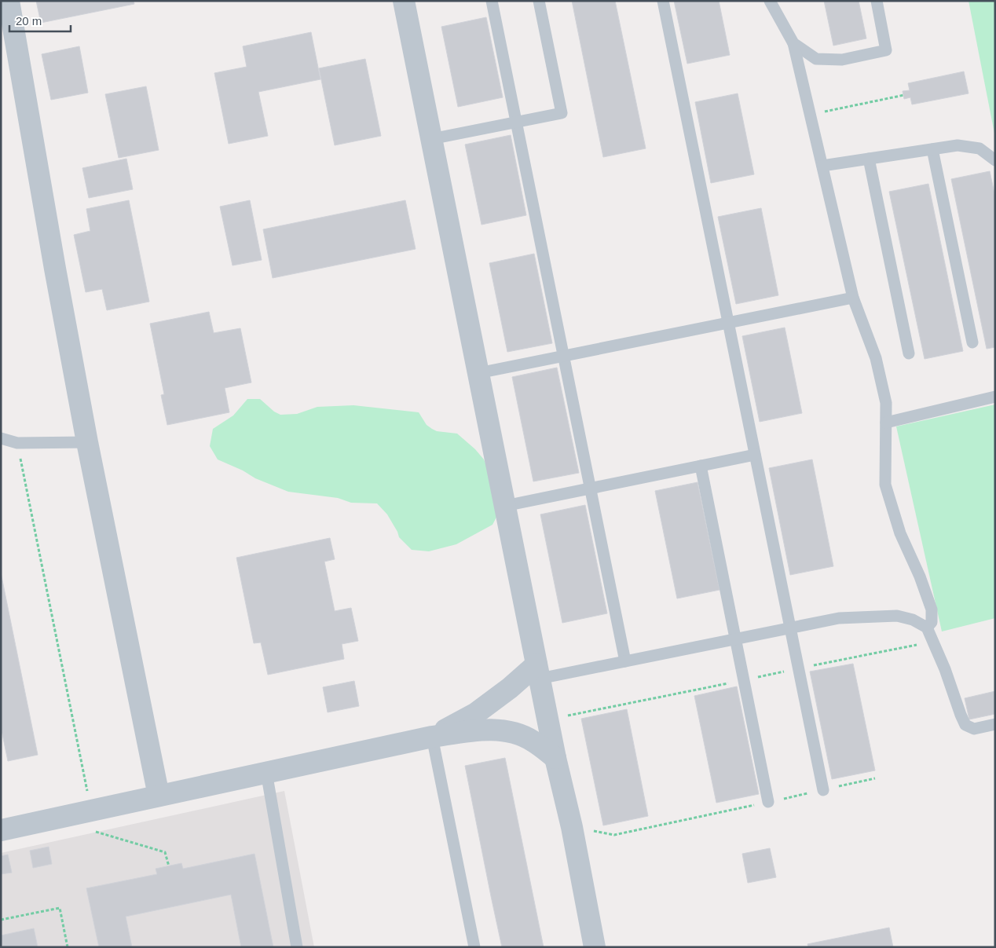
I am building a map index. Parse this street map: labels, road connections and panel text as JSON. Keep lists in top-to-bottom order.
{
  "scale_bar": "20 m"
}
